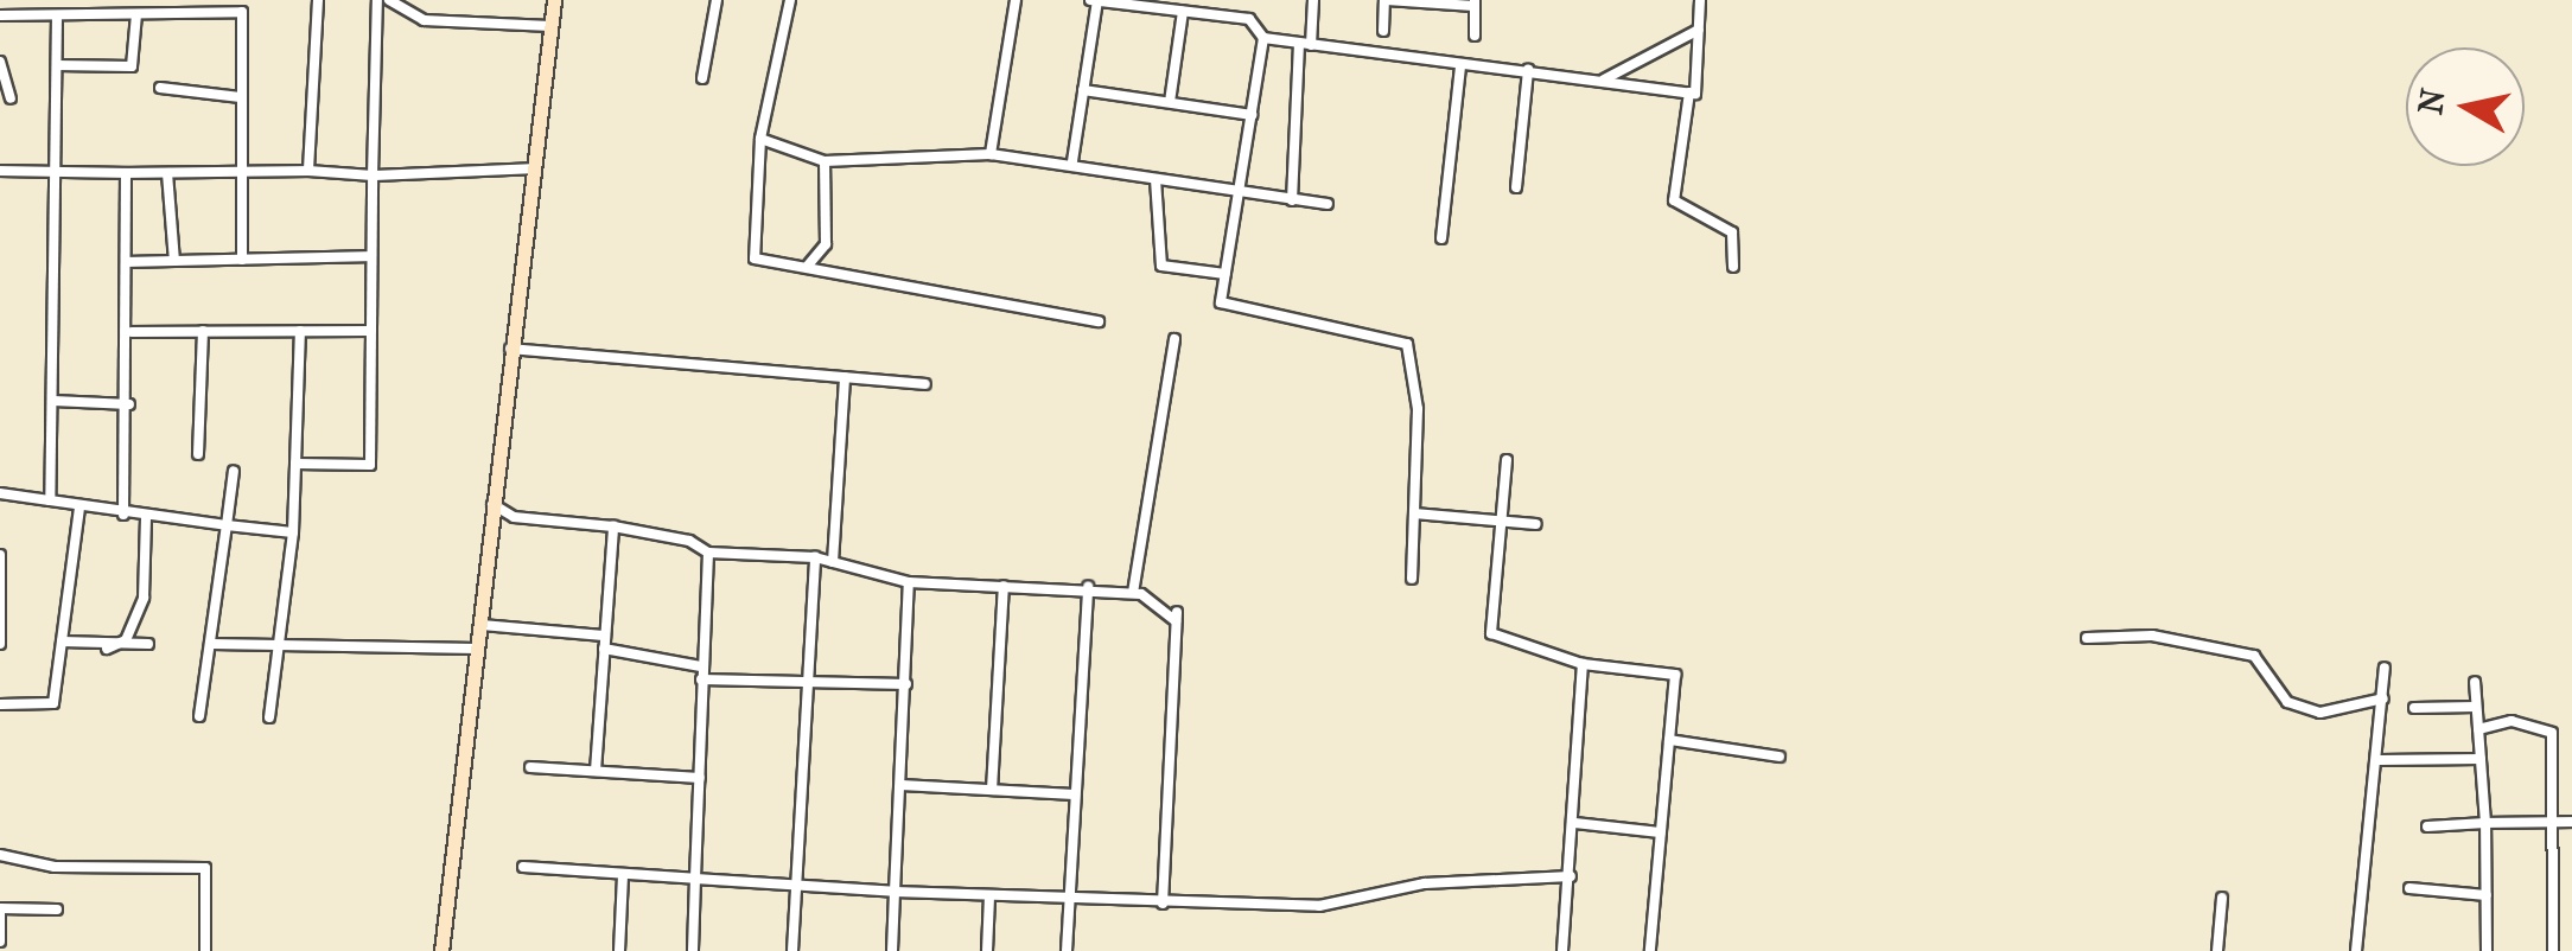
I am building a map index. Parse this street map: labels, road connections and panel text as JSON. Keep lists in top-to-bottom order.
{
  "north": "left"
}
